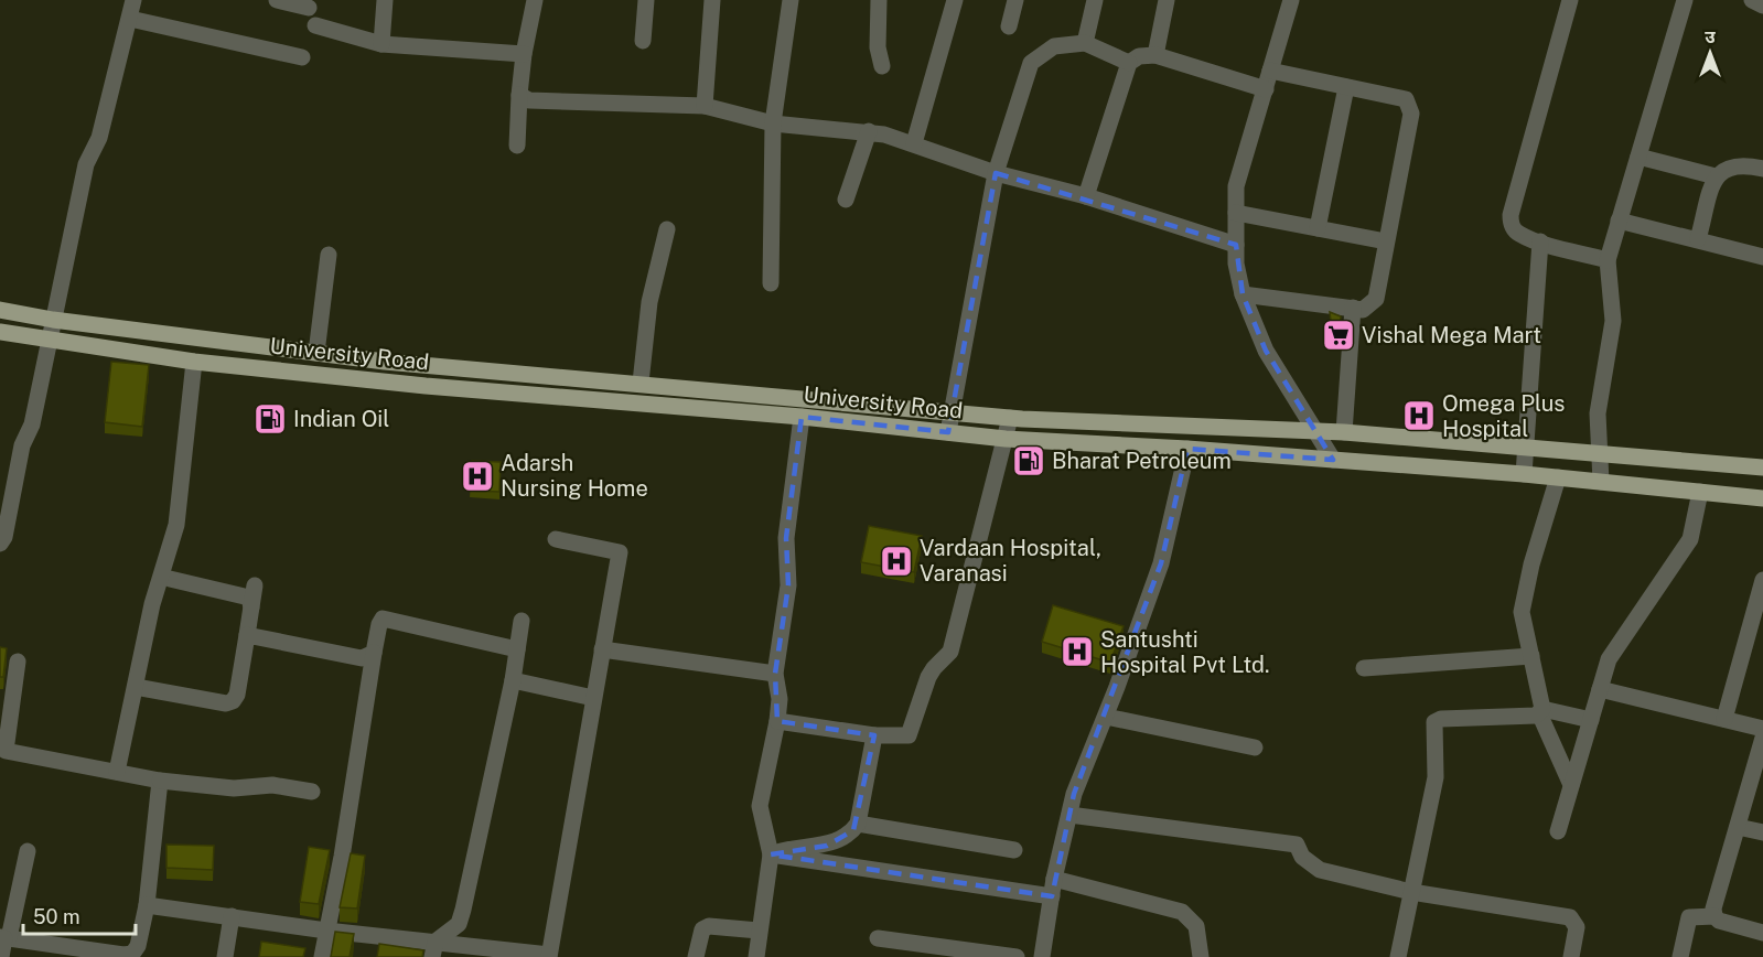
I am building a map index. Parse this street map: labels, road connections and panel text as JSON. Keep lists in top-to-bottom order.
{
  "streets": {
    "main road": ["University Road"]
  },
  "places": {
    "supermarket": ["Vishal Mega Mart"],
    "hospital": [
      "Omega Plus Hospital",
      "Adarsh Nursing Home",
      "Vardaan Hospital, Varanasi",
      "Santushti Hospital Pvt Ltd."
    ],
    "fuel station": ["Indian Oil", "Bharat Petroleum"]
  },
  "scale_bar": "50 m",
  "north": "top"
}
